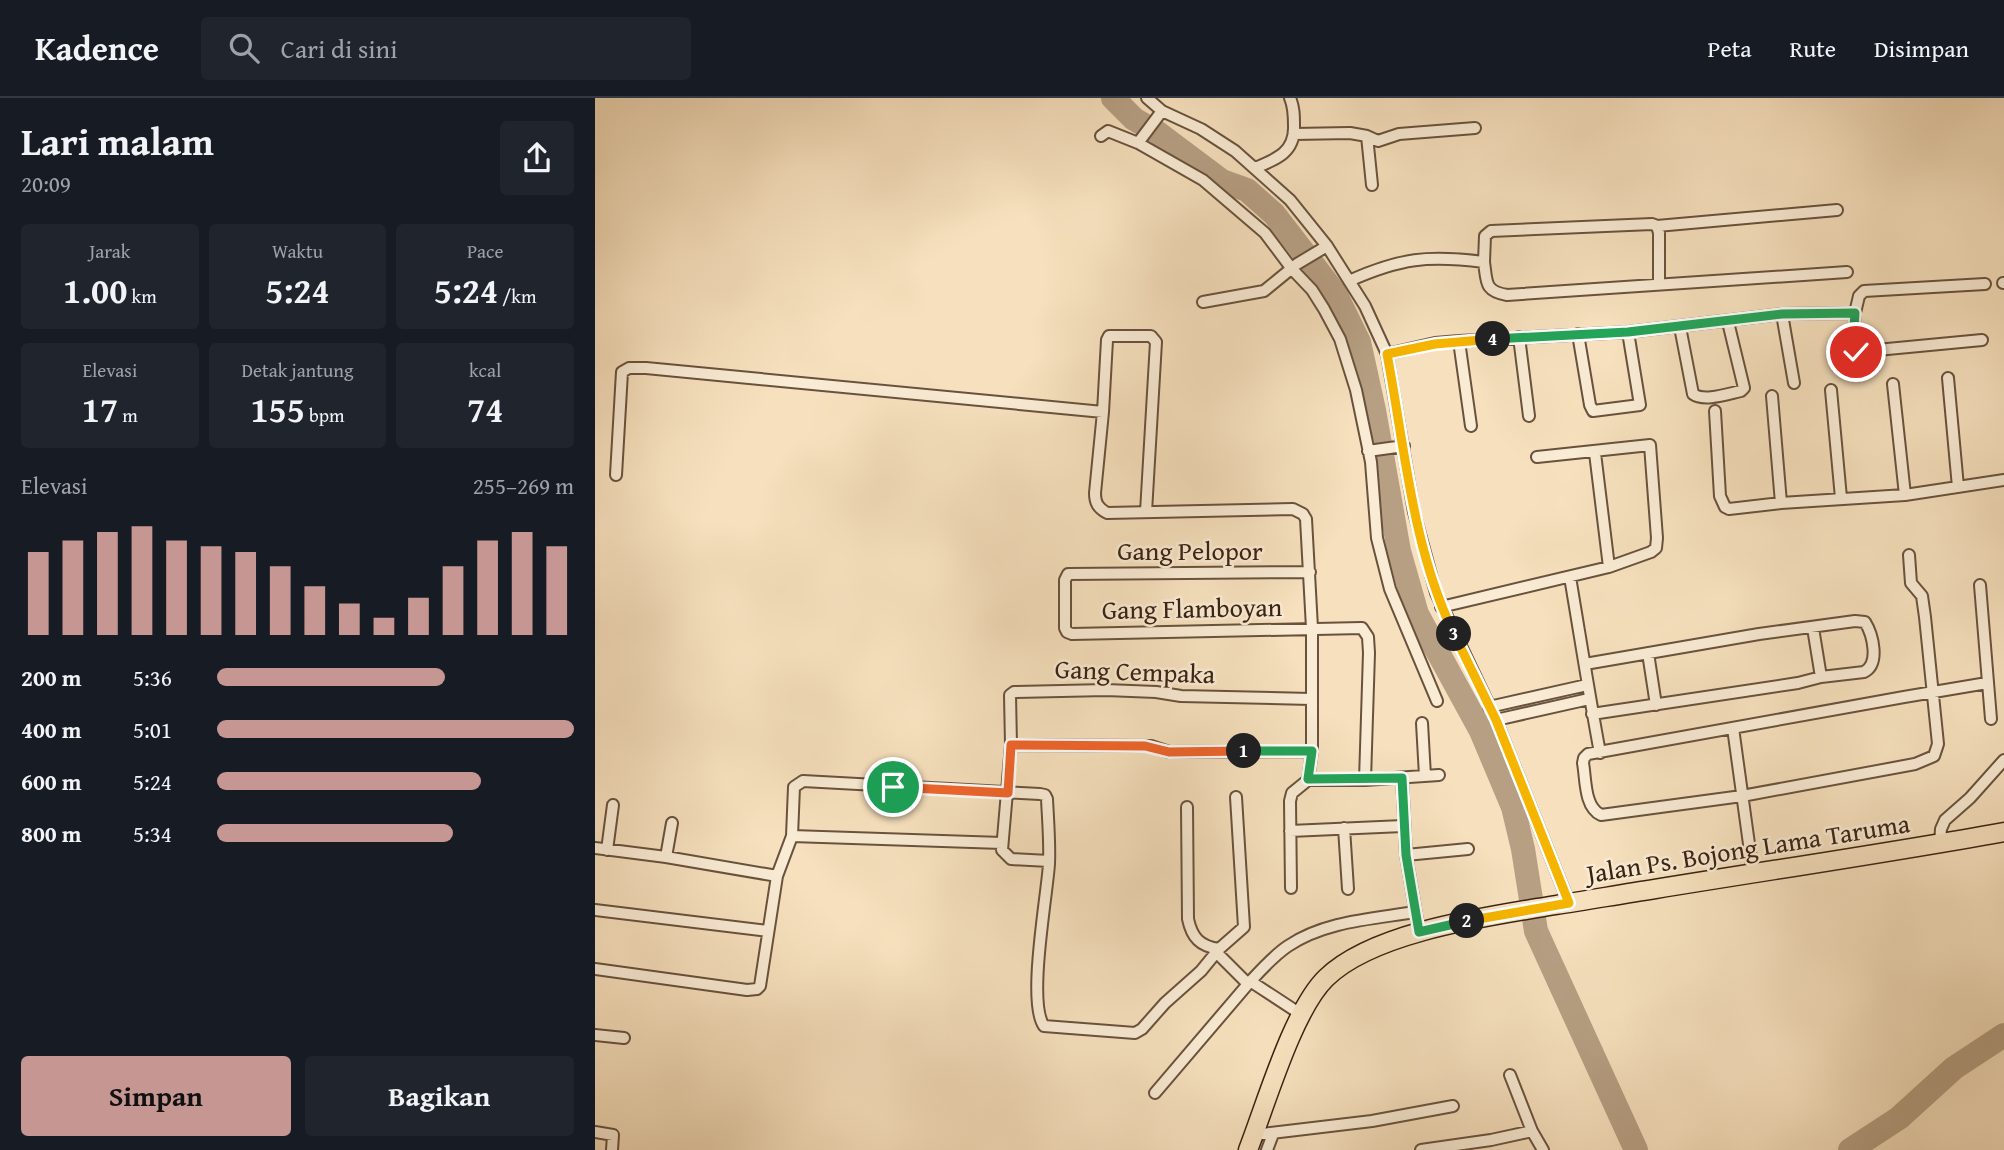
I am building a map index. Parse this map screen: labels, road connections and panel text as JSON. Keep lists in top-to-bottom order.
{
  "streets": {
    "main road": ["Jalan Ps. Bojong Lama Taruma"],
    "street": ["Gang Pelopor", "Gang Flamboyan", "Gang Cempaka"]
  },
  "crossings": [
    ["Gang Pelopor", "Gang Flamboyan"]
  ],
  "page": {
    "header": "Kadence",
    "search": "Cari di sini",
    "nav": ["Peta", "Rute", "Disimpan"],
    "heading": ["Lari malam", "20:09"],
    "stats": [
      ["Jarak", "1.00 km"],
      ["Waktu", "5:24"],
      ["Pace", "5:24 /km"],
      ["Elevasi", "17 m"],
      ["Detak jantung", "155 bpm"],
      ["kcal", "74"]
    ],
    "pins": [
      "4",
      "3",
      "1",
      "2"
    ],
    "chart": ["Elevasi", "255–269 m"],
    "list": [
      {
        "name": "200 m",
        "note": "5:36"
      },
      {
        "name": "400 m",
        "note": "5:01"
      },
      {
        "name": "600 m",
        "note": "5:24"
      },
      {
        "name": "800 m",
        "note": "5:34"
      }
    ],
    "buttons": ["Simpan", "Bagikan"]
  }
}
